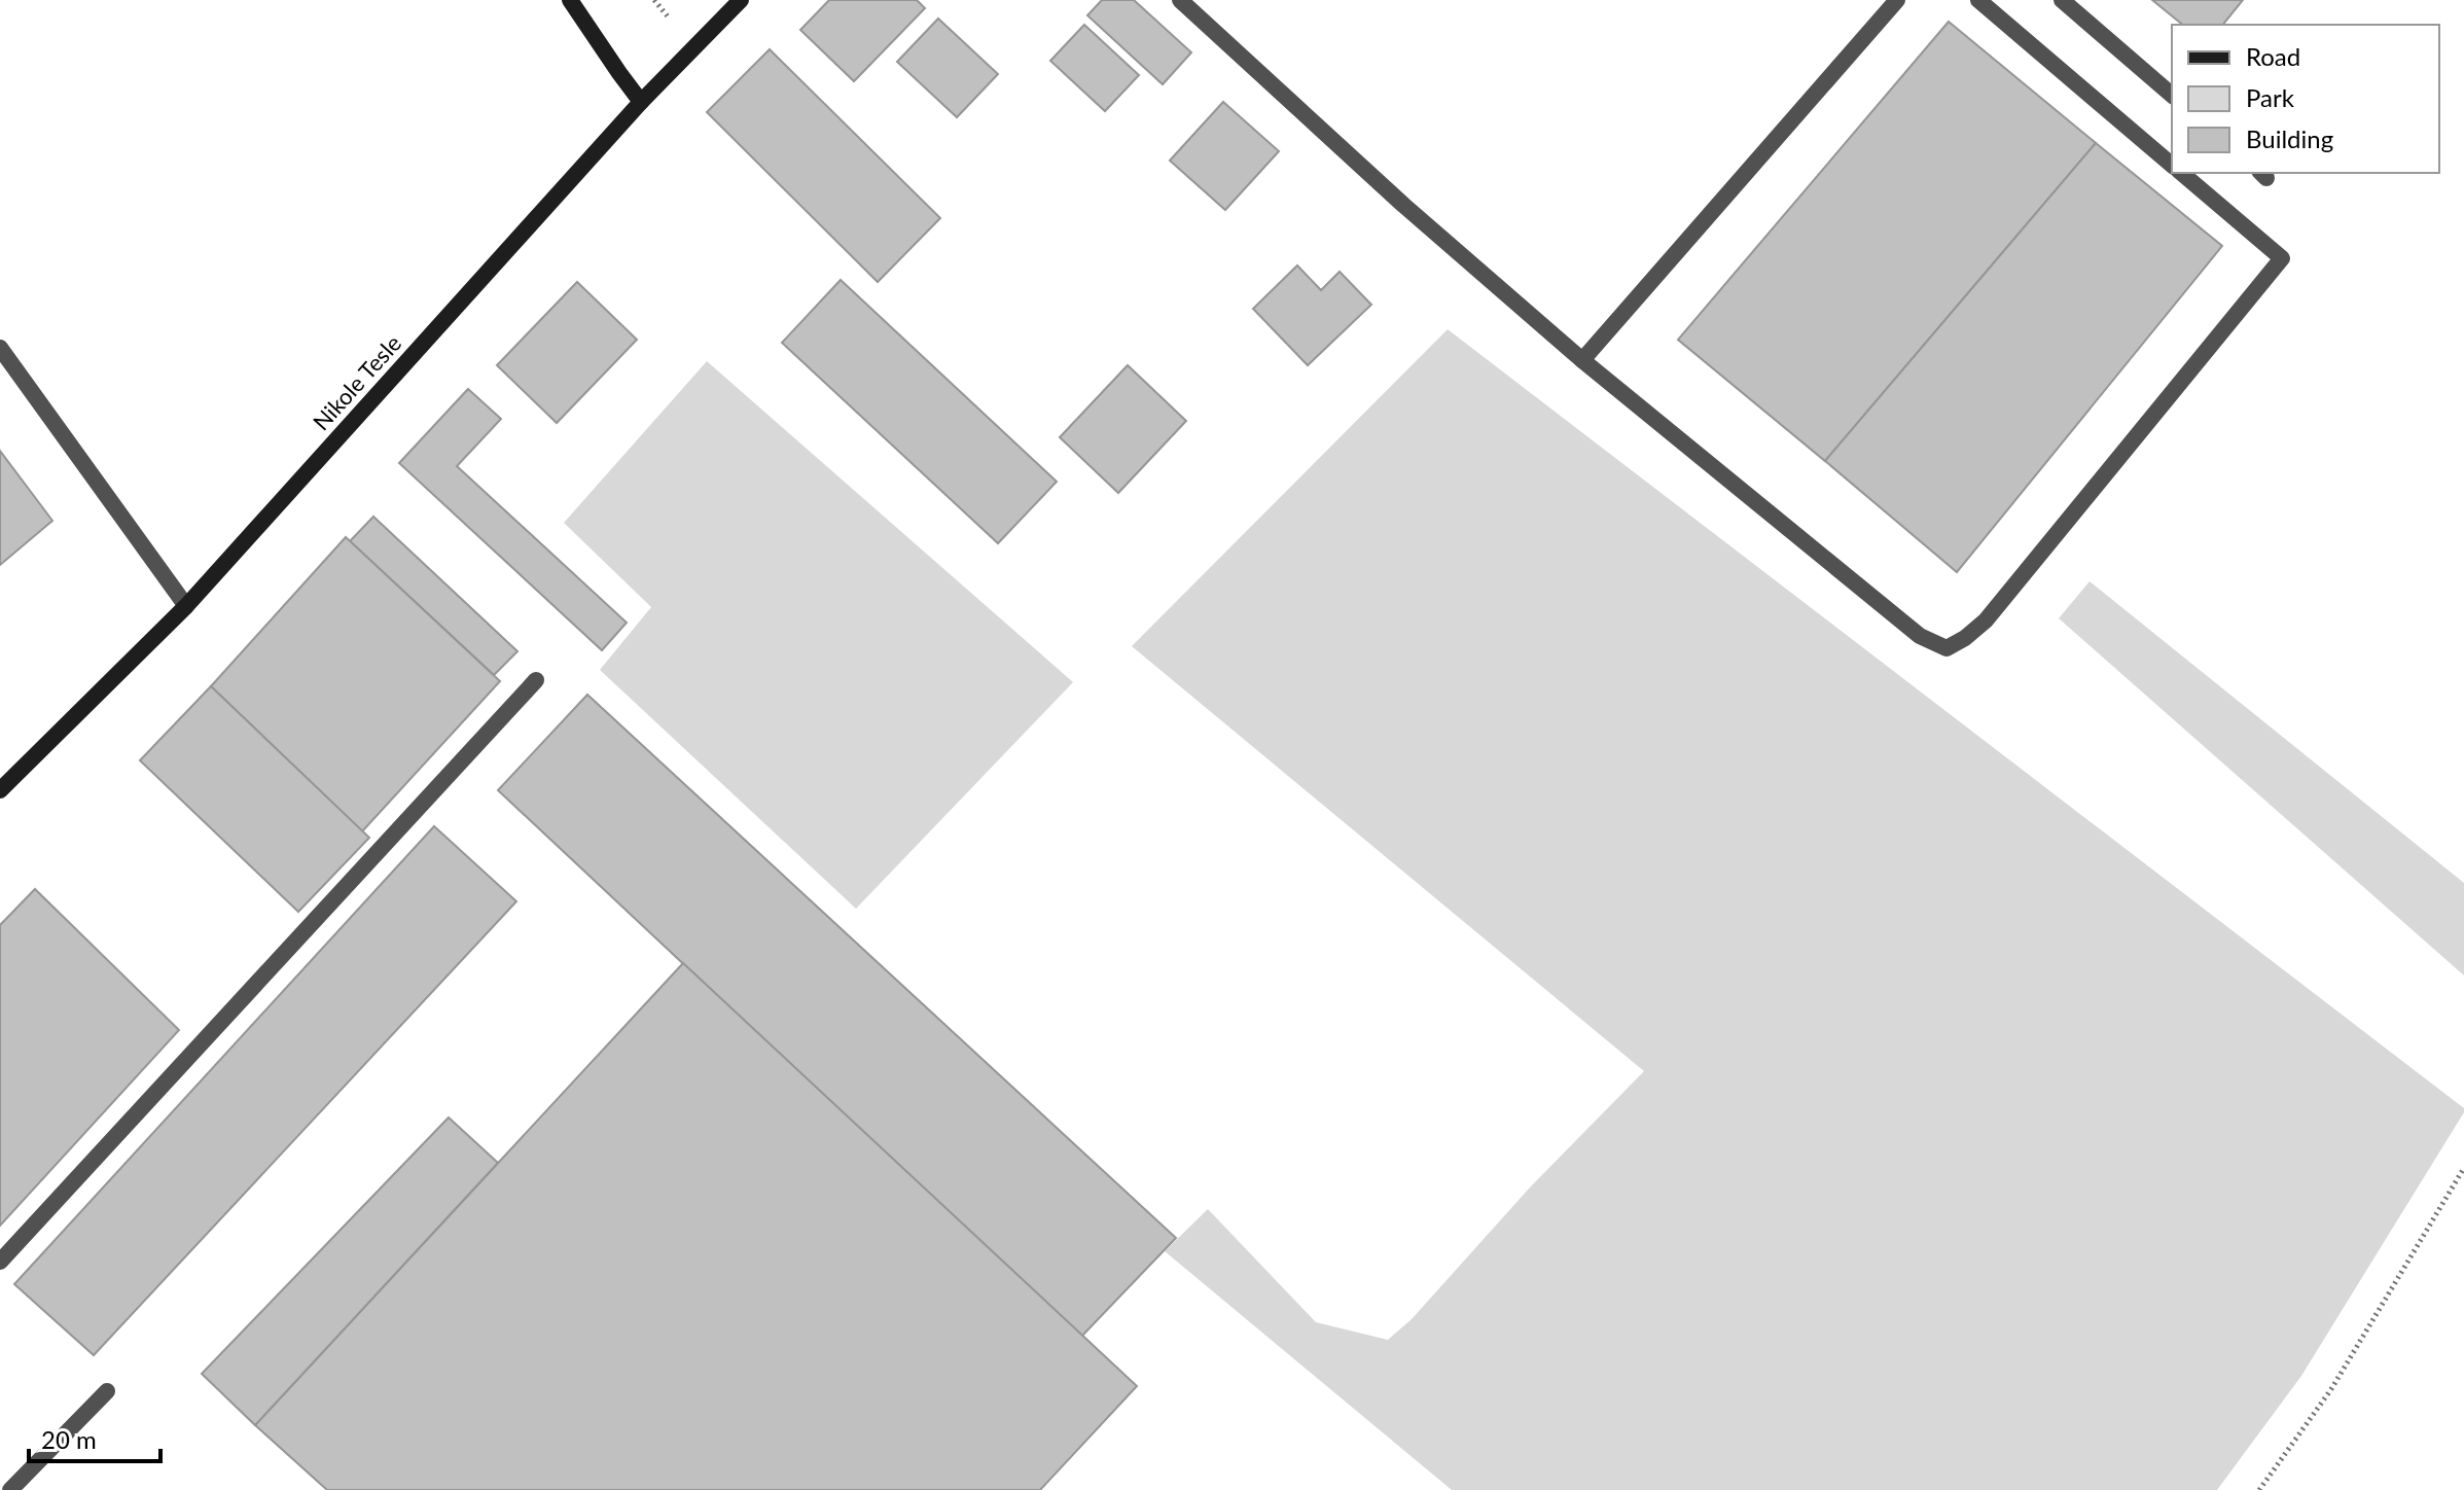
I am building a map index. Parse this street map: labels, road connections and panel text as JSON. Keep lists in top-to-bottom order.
{
  "streets": {
    "street": ["Nikole Tesle"]
  },
  "legend": ["Road", "Park", "Building"],
  "scale_bar": "20 m"
}
